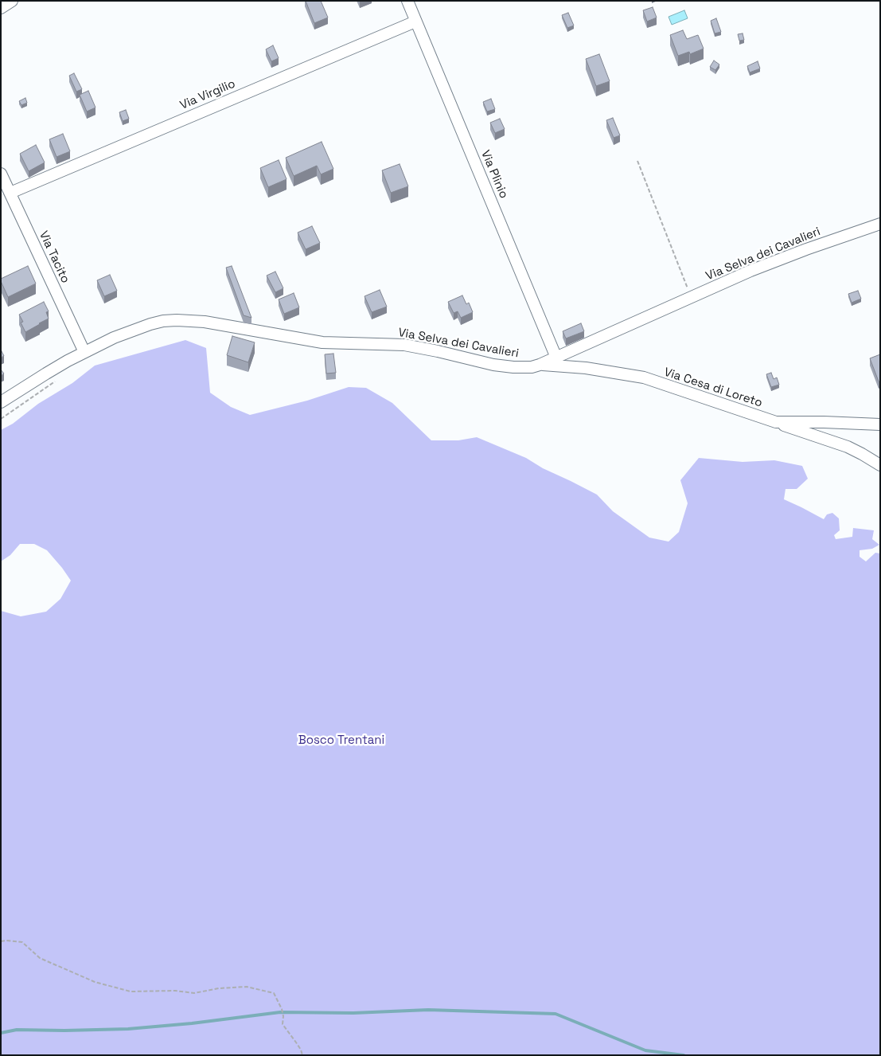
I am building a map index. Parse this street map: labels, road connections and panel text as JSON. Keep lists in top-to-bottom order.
{
  "streets": {
    "street": [
      "Via Virgilio",
      "Via Plinio",
      "Via Selva dei Cavalieri",
      "Via Tacito",
      "Via Cesa di Loreto"
    ]
  },
  "crossings": [
    ["Via Virgilio", "Via Plinio"],
    ["Via Virgilio", "Via Tacito"],
    ["Via Plinio", "Via Selva dei Cavalieri"],
    ["Via Selva dei Cavalieri", "Via Tacito"],
    ["Via Selva dei Cavalieri", "Via Cesa di Loreto"]
  ],
  "parks": ["Bosco Trentani"]
}
